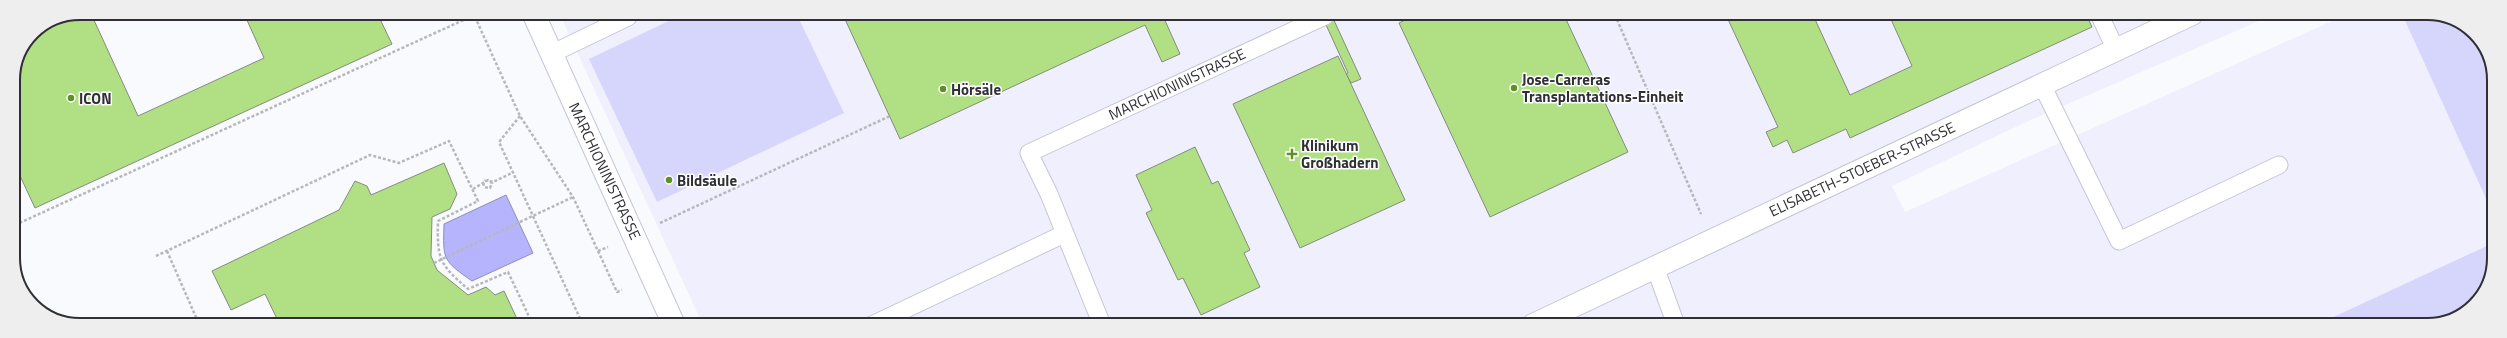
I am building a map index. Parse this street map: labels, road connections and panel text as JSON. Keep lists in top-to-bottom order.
{
  "streets": {
    "street": ["MARCHIONINISTRASSE", "ELISABETH-STOEBER-STRASSE"]
  },
  "places": {
    "other": [
      "Jose-Carreras Transplantations-Einheit",
      "Hörsäle",
      "ICON",
      "Bildsäule"
    ],
    "health": ["Klinikum Großhadern"]
  }
}
